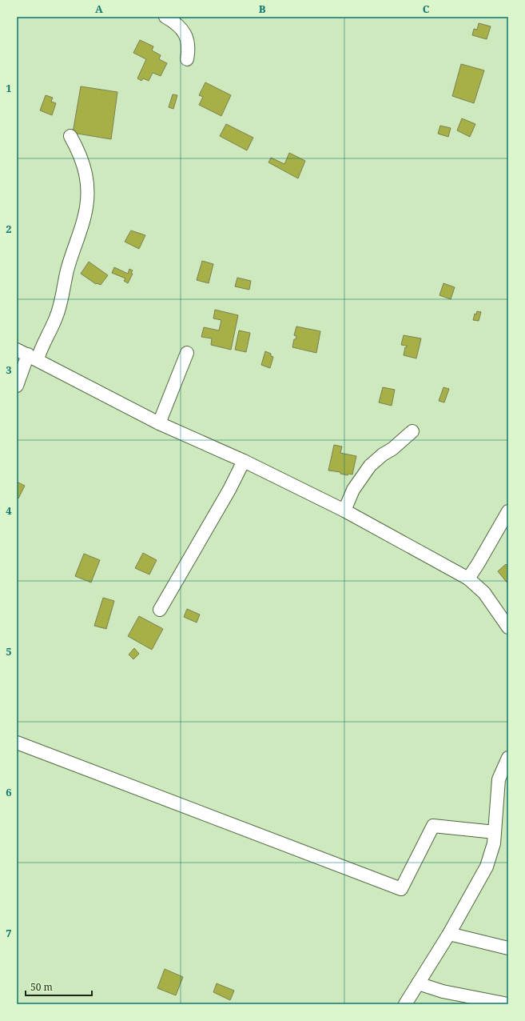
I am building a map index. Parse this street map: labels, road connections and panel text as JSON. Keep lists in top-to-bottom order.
{
  "scale_bar": "50 m",
  "grid": {
    "columns": ["A", "B", "C"],
    "rows": [
      "1",
      "2",
      "3",
      "4",
      "5",
      "6",
      "7"
    ]
  }
}
